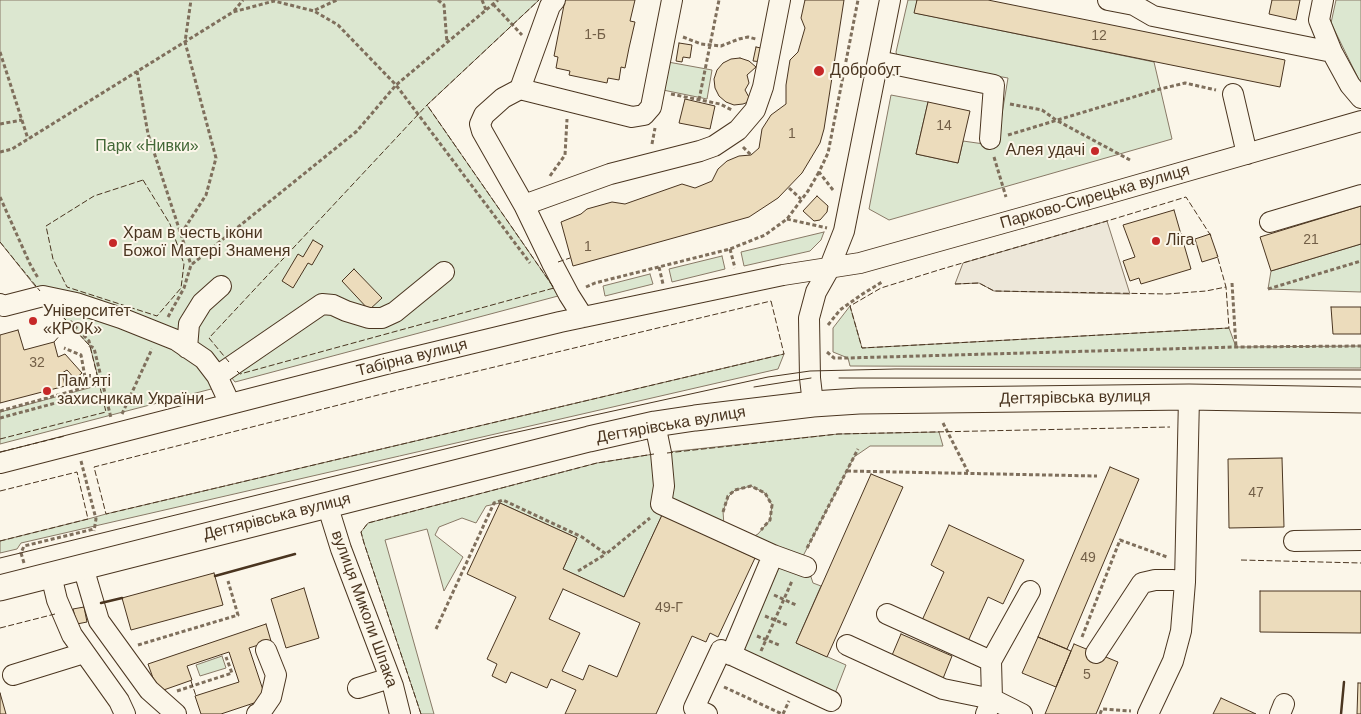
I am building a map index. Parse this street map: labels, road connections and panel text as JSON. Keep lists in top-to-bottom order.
{
  "streets": {
    "main road": ["Дегтярівська вулиця"],
    "street": ["Парково-Сирецька вулиця", "Табірна вулиця", "вулиця Миколи Шпака"]
  },
  "crossings": [
    ["Парково-Сирецька вулиця", "Табірна вулиця"],
    ["Дегтярівська вулиця", "вулиця Миколи Шпака"]
  ],
  "parks": ["Парк «Нивки»"],
  "places": [
    "Добробут",
    "Алея удачі",
    "Ліга",
    "Храм в честь ікони Божої Матері Знаменя",
    "Університет «КРОК»",
    "Пам'яті захисникам України"
  ],
  "house_numbers": [
    "1-Б",
    "12",
    "14",
    "1",
    "21",
    "1",
    "32",
    "47",
    "49",
    "49-Г",
    "5"
  ]
}
